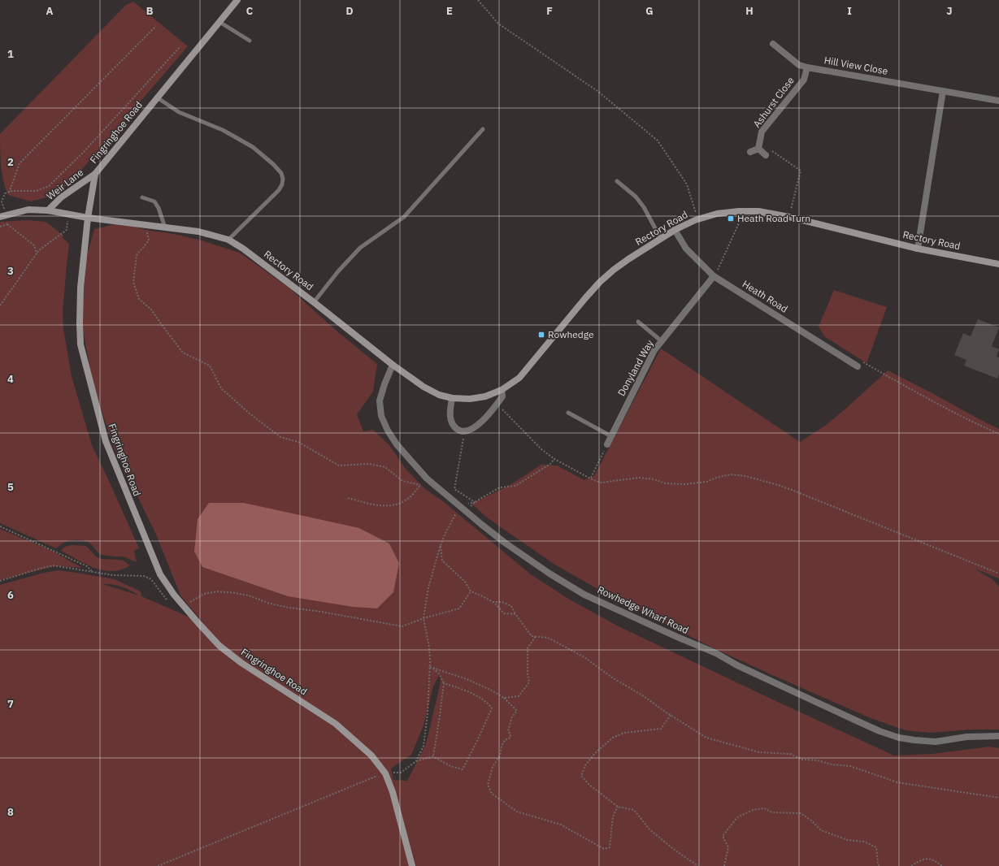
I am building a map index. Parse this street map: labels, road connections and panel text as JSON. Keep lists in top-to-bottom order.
{
  "streets": {
    "street": [
      "Hill View Close",
      "Ashurst Close",
      "Fingringhoe Road",
      "Weir Lane",
      "Rectory Road",
      "Heath Road",
      "Donyland Way",
      "Rowhedge Wharf Road"
    ]
  },
  "crossings": [
    ["Hill View Close", "Ashurst Close"],
    ["Fingringhoe Road", "Weir Lane"],
    ["Fingringhoe Road", "Rectory Road"],
    ["Weir Lane", "Rectory Road"],
    ["Rectory Road", "Heath Road"],
    ["Rectory Road", "Rowhedge Wharf Road"],
    ["Heath Road", "Donyland Way"]
  ],
  "places": {
    "transit": ["Heath Road Turn", "Rowhedge"]
  },
  "grid": {
    "columns": [
      "A",
      "B",
      "C",
      "D",
      "E",
      "F",
      "G",
      "H",
      "I",
      "J"
    ],
    "rows": [
      "1",
      "2",
      "3",
      "4",
      "5",
      "6",
      "7",
      "8"
    ]
  }
}
